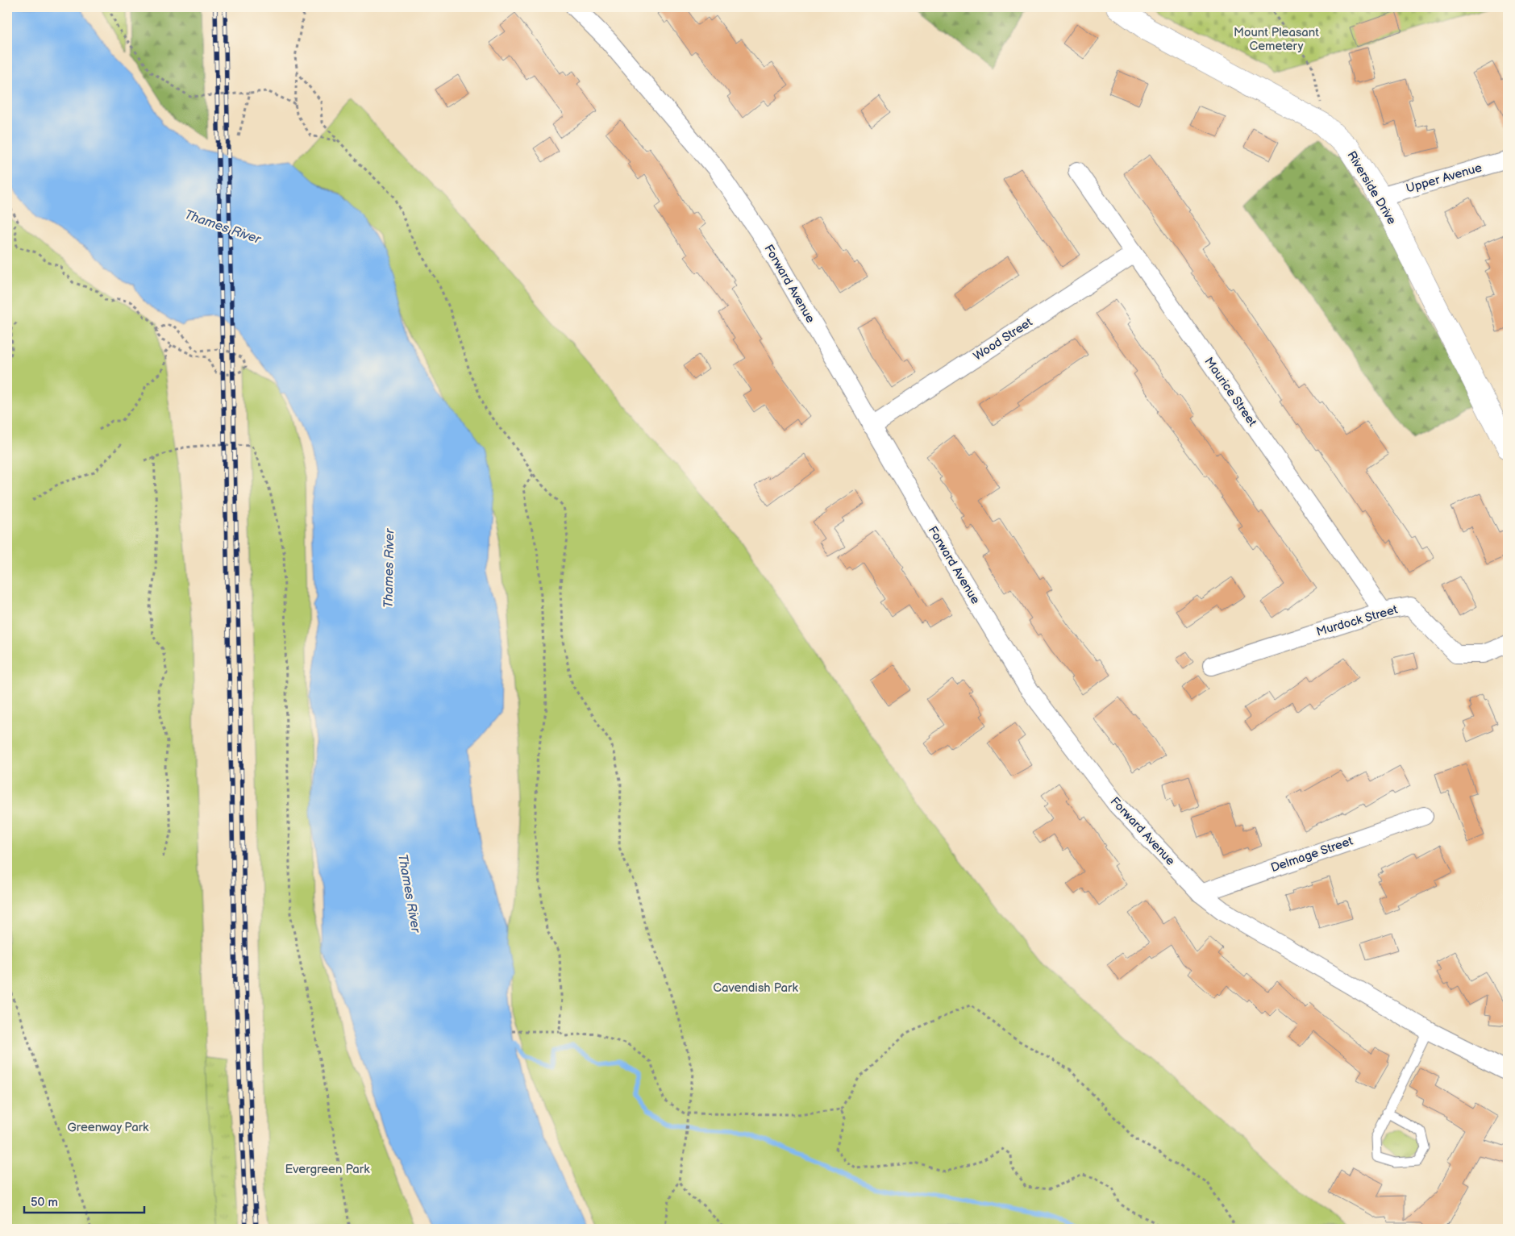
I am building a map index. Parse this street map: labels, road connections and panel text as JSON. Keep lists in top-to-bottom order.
{
  "streets": {
    "main road": ["Riverside Drive"],
    "street": [
      "Upper Avenue",
      "Forward Avenue",
      "Wood Street",
      "Maurice Street",
      "Murdock Street",
      "Delmage Street"
    ]
  },
  "crossings": [
    ["Upper Avenue", "Riverside Drive"],
    ["Forward Avenue", "Wood Street"],
    ["Forward Avenue", "Delmage Street"],
    ["Wood Street", "Maurice Street"],
    ["Maurice Street", "Murdock Street"]
  ],
  "water": ["Thames River"],
  "parks": [
    "Mount Pleasant Cemetery",
    "Cavendish Park",
    "Greenway Park",
    "Evergreen Park"
  ],
  "scale_bar": "50 m"
}
